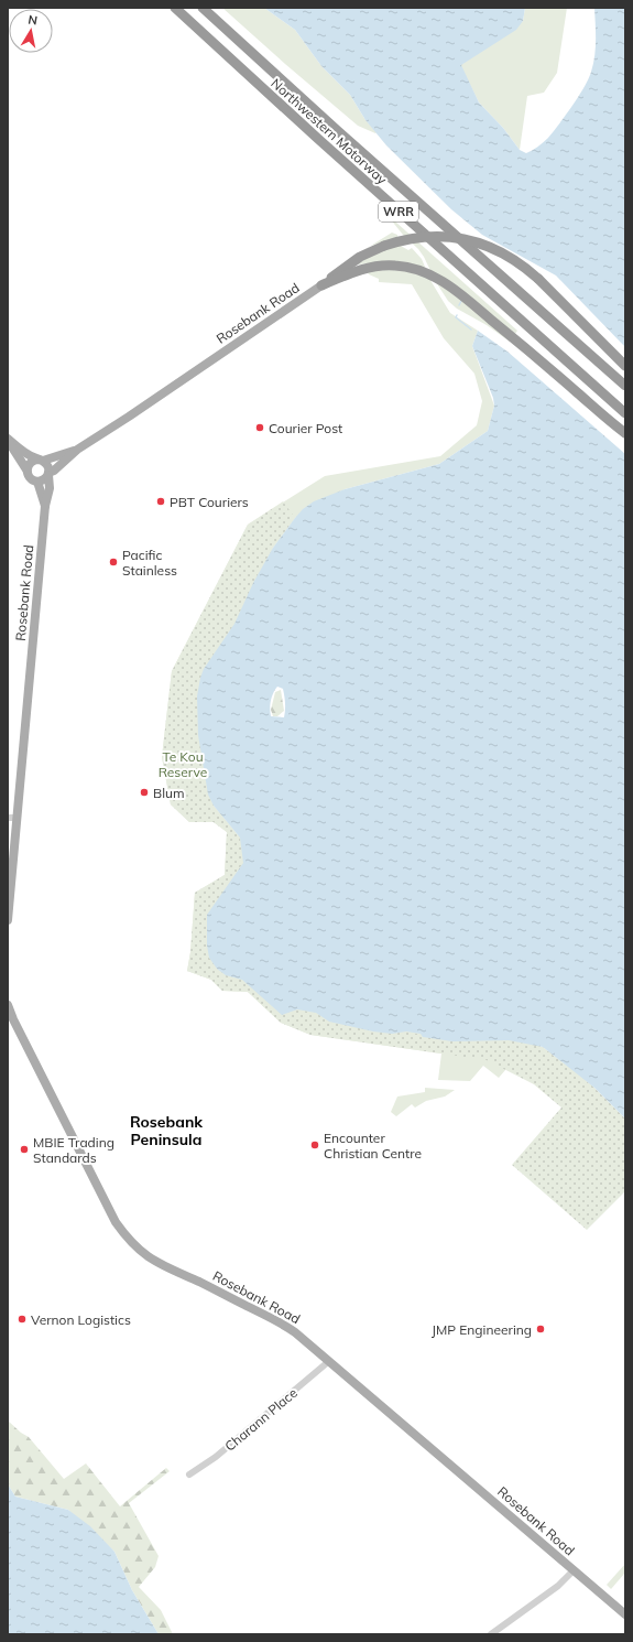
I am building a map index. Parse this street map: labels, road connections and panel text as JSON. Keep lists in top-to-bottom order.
{
  "streets": {
    "highway": ["Northwestern Motorway", "WRR"],
    "main road": ["Rosebank Road"],
    "street": ["Charann Place"]
  },
  "crossings": [
    ["Rosebank Road", "Charann Place"]
  ],
  "districts": ["Rosebank Peninsula"],
  "parks": ["Te Kou Reserve"],
  "places": [
    "Courier Post",
    "PBT Couriers",
    "Pacific Stainless",
    "Blum",
    "Encounter Christian Centre",
    "MBIE Trading Standards",
    "Vernon Logistics",
    "JMP Engineering"
  ],
  "north": "top"
}
